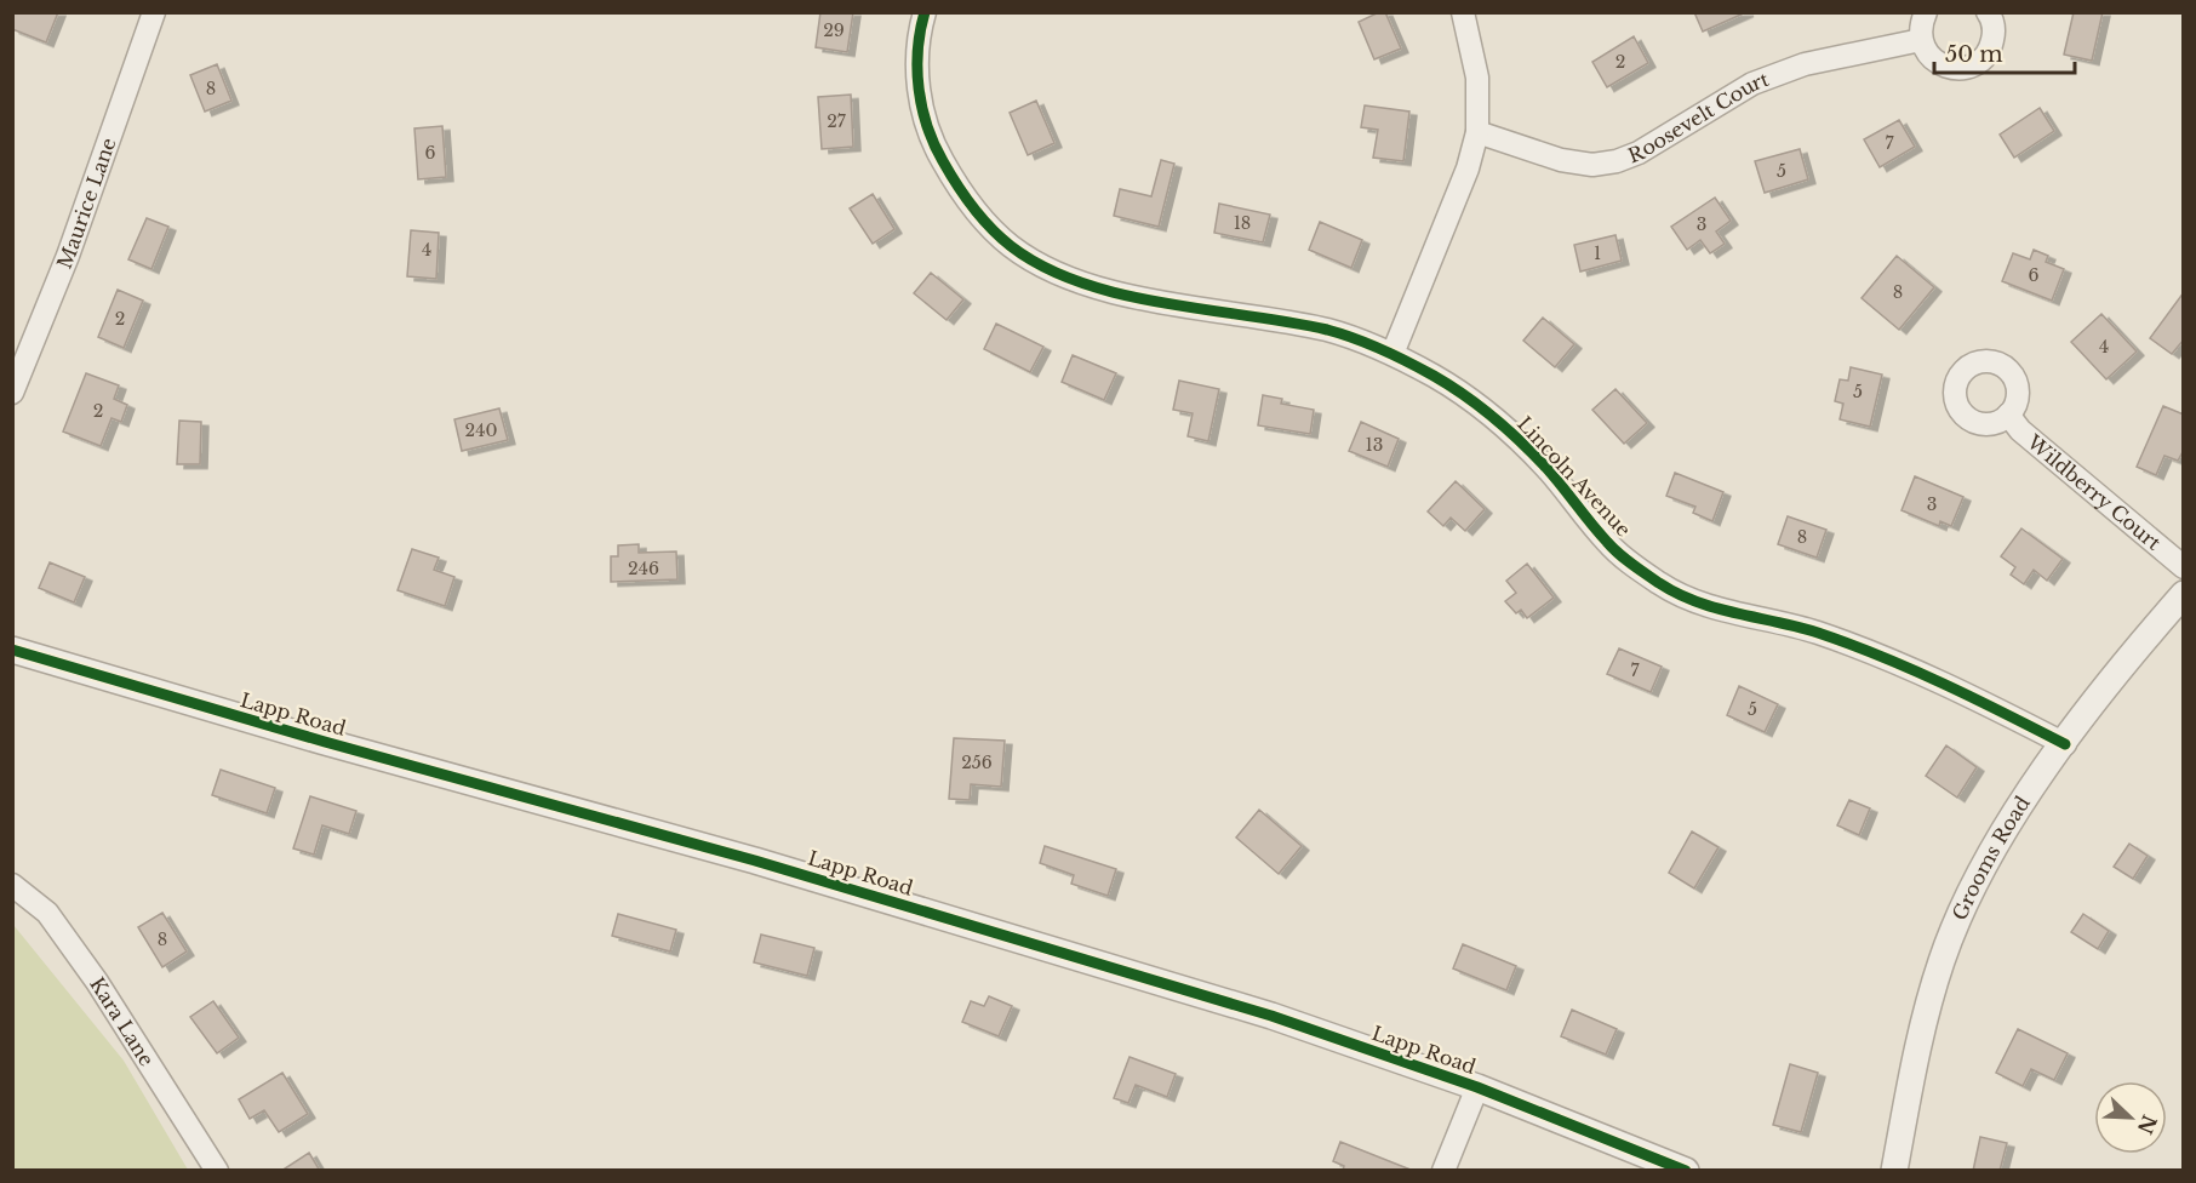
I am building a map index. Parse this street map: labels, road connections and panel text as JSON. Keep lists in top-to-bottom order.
{
  "streets": {
    "street": [
      "Roosevelt Court",
      "Maurice Lane",
      "Lincoln Avenue",
      "Wildberry Court",
      "Lapp Road",
      "Grooms Road",
      "Kara Lane"
    ]
  },
  "crossings": [
    ["Lincoln Avenue", "Grooms Road"]
  ],
  "house_numbers": [
    "29",
    "2",
    "8",
    "27",
    "7",
    "6",
    "5",
    "18",
    "3",
    "4",
    "1",
    "6",
    "8",
    "2",
    "4",
    "5",
    "2",
    "240",
    "13",
    "3",
    "8",
    "246",
    "7",
    "5",
    "256",
    "8"
  ],
  "scale_bar": "50 m",
  "north": "bottom right"
}
